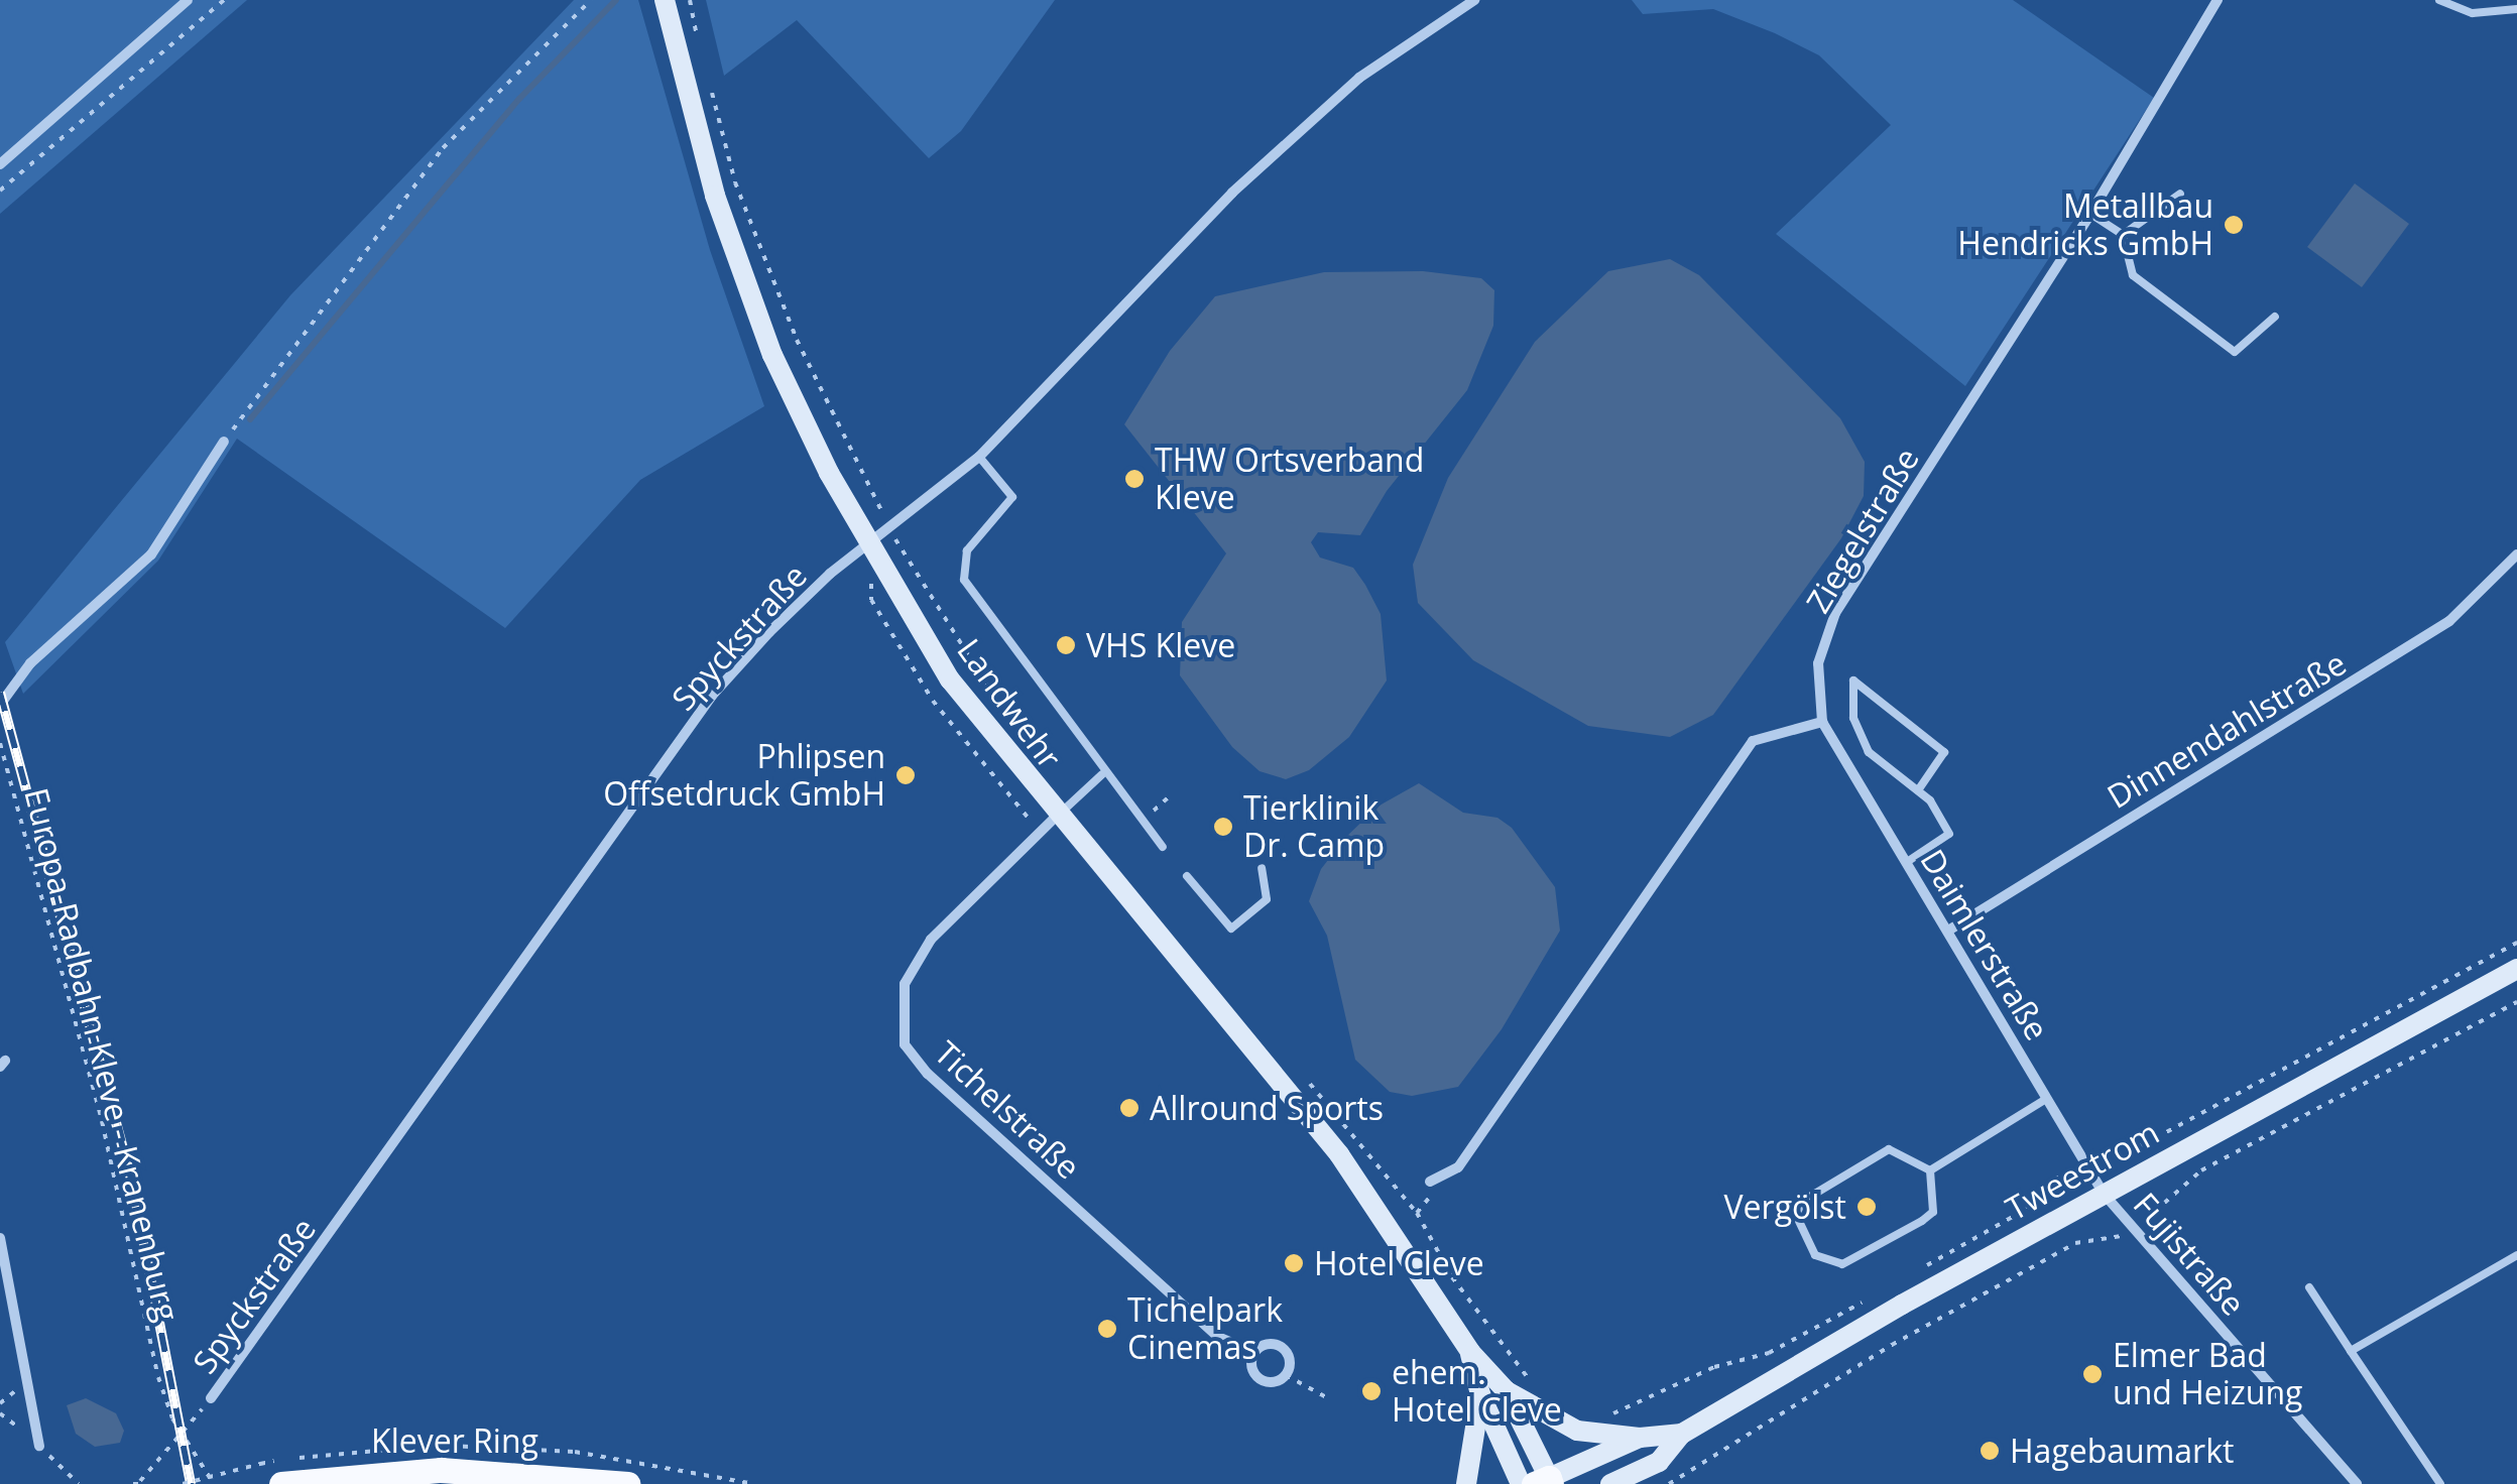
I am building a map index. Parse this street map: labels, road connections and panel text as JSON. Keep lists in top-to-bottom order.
{
  "streets": {
    "main road": ["Landwehr", "Tweestrom", "Klever Ring"],
    "street": [
      "Ziegelstraße",
      "Spyckstraße",
      "Dinnendahlstraße",
      "Daimlerstraße",
      "Tichelstraße",
      "Fujistraße"
    ],
    "path": ["Europa-Radbahn Kleve - Kranenburg"]
  },
  "crossings": [
    ["Ziegelstraße", "Daimlerstraße"],
    ["Spyckstraße", "Landwehr"],
    ["Spyckstraße", "Europa-Radbahn Kleve - Kranenburg"],
    ["Landwehr", "Tichelstraße"],
    ["Landwehr", "Tweestrom"],
    ["Dinnendahlstraße", "Daimlerstraße"],
    ["Daimlerstraße", "Tweestrom"],
    ["Daimlerstraße", "Fujistraße"],
    ["Tweestrom", "Fujistraße"]
  ],
  "places": [
    "Metallbau Hendricks GmbH",
    "THW Ortsverband Kleve",
    "VHS Kleve",
    "Phlipsen Offsetdruck GmbH",
    "Tierklinik Dr. Camp",
    "Allround Sports",
    "Vergölst",
    "Hotel Cleve",
    "Tichelpark Cinemas",
    "Elmer Bad und Heizung",
    "ehem. Hotel Cleve",
    "Hagebaumarkt"
  ]
}
